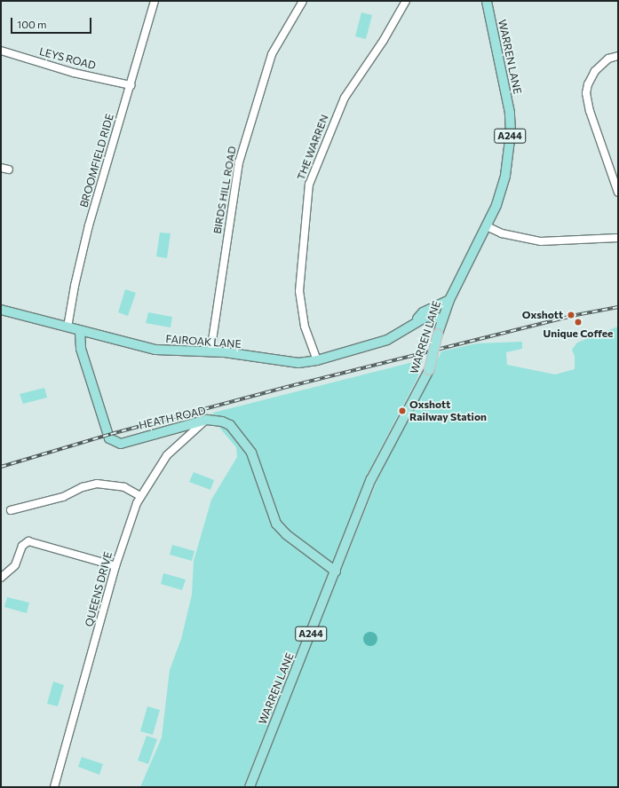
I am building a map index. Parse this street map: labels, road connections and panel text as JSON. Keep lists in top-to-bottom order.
{
  "streets": {
    "main road": [
      "WARREN LANE",
      "A244",
      "FAIROAK LANE",
      "HEATH ROAD"
    ],
    "street": [
      "LEYS ROAD",
      "THE WARREN",
      "BROOMFIELD RIDE",
      "BIRDS HILL ROAD",
      "QUEENS DRIVE"
    ]
  },
  "crossings": [
    ["WARREN LANE", "FAIROAK LANE"],
    ["WARREN LANE", "HEATH ROAD"],
    ["LEYS ROAD", "BROOMFIELD RIDE"],
    ["THE WARREN", "FAIROAK LANE"],
    ["BROOMFIELD RIDE", "FAIROAK LANE"],
    ["BIRDS HILL ROAD", "FAIROAK LANE"],
    ["FAIROAK LANE", "HEATH ROAD"],
    ["HEATH ROAD", "QUEENS DRIVE"]
  ],
  "places": ["Oxshott", "Unique Coffee", "Oxshott Railway Station"],
  "scale_bar": "100 m"
}
